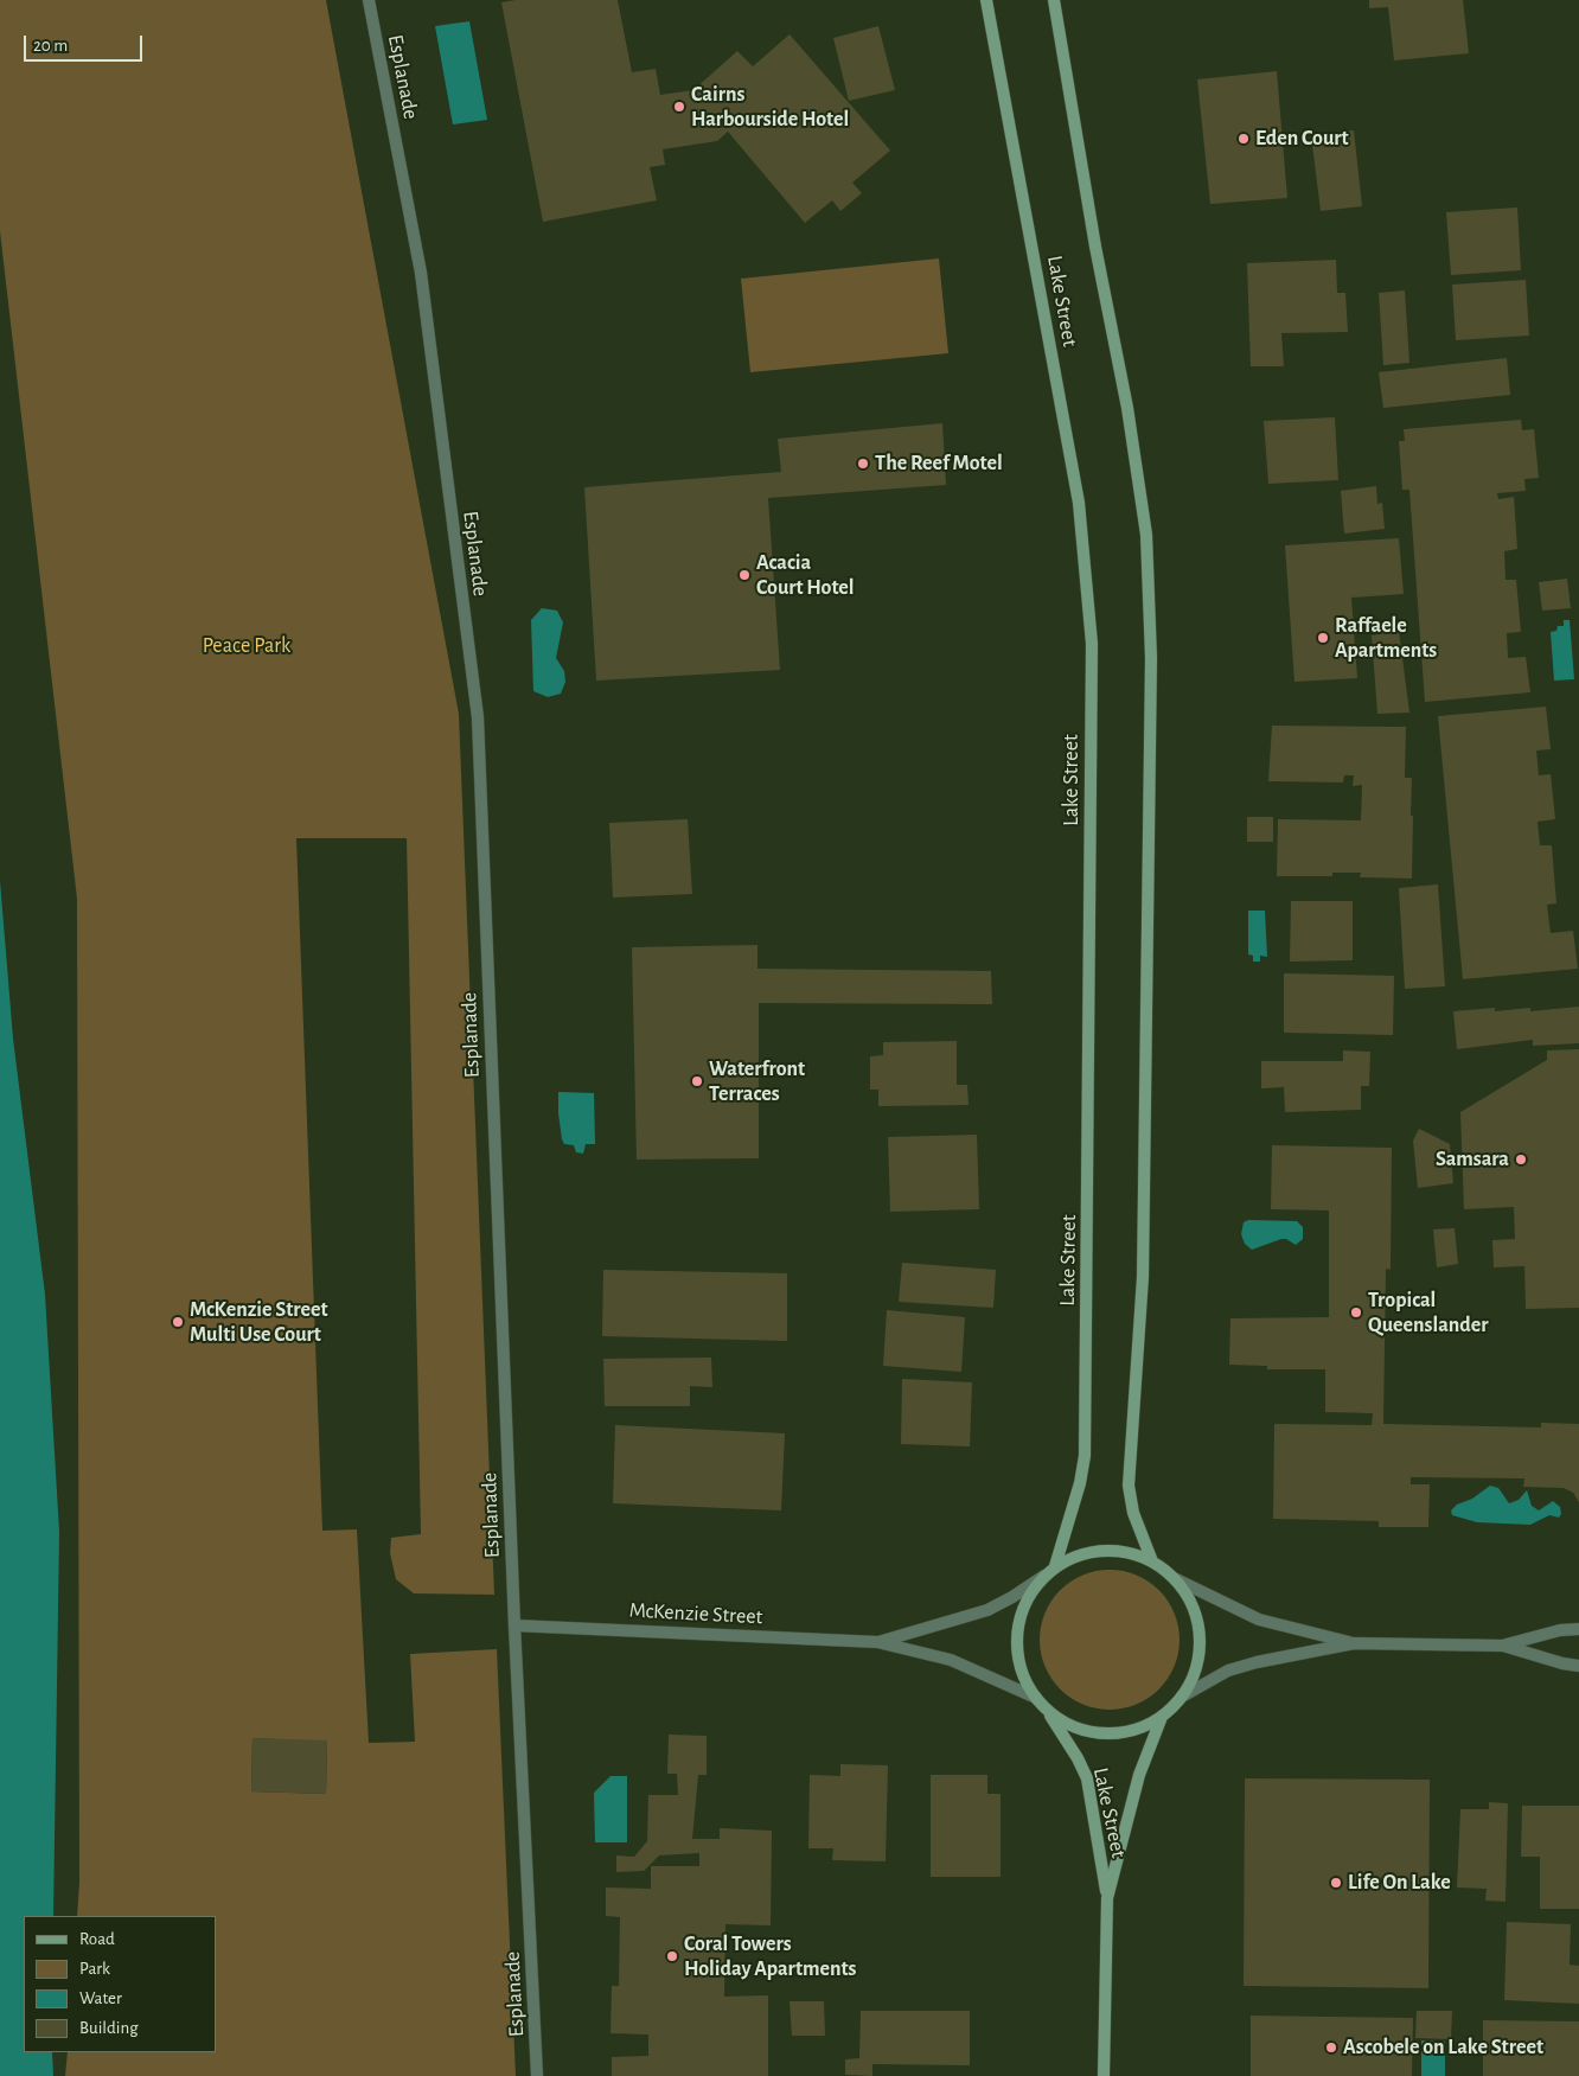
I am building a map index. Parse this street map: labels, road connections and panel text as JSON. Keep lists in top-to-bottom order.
{
  "streets": {
    "main road": ["Lake Street"],
    "street": ["Esplanade", "McKenzie Street"]
  },
  "crossings": [
    ["Esplanade", "McKenzie Street"],
    ["Lake Street", "McKenzie Street"]
  ],
  "parks": ["Peace Park"],
  "places": [
    "Cairns Harbourside Hotel",
    "Eden Court",
    "The Reef Motel",
    "Acacia Court Hotel",
    "Raffaele Apartments",
    "Waterfront Terraces",
    "Samsara",
    "Tropical Queenslander",
    "McKenzie Street Multi Use Court",
    "Life On Lake",
    "Coral Towers Holiday Apartments",
    "Ascobele on Lake Street"
  ],
  "legend": [
    "Road",
    "Park",
    "Water",
    "Building"
  ],
  "scale_bar": "20 m"
}
